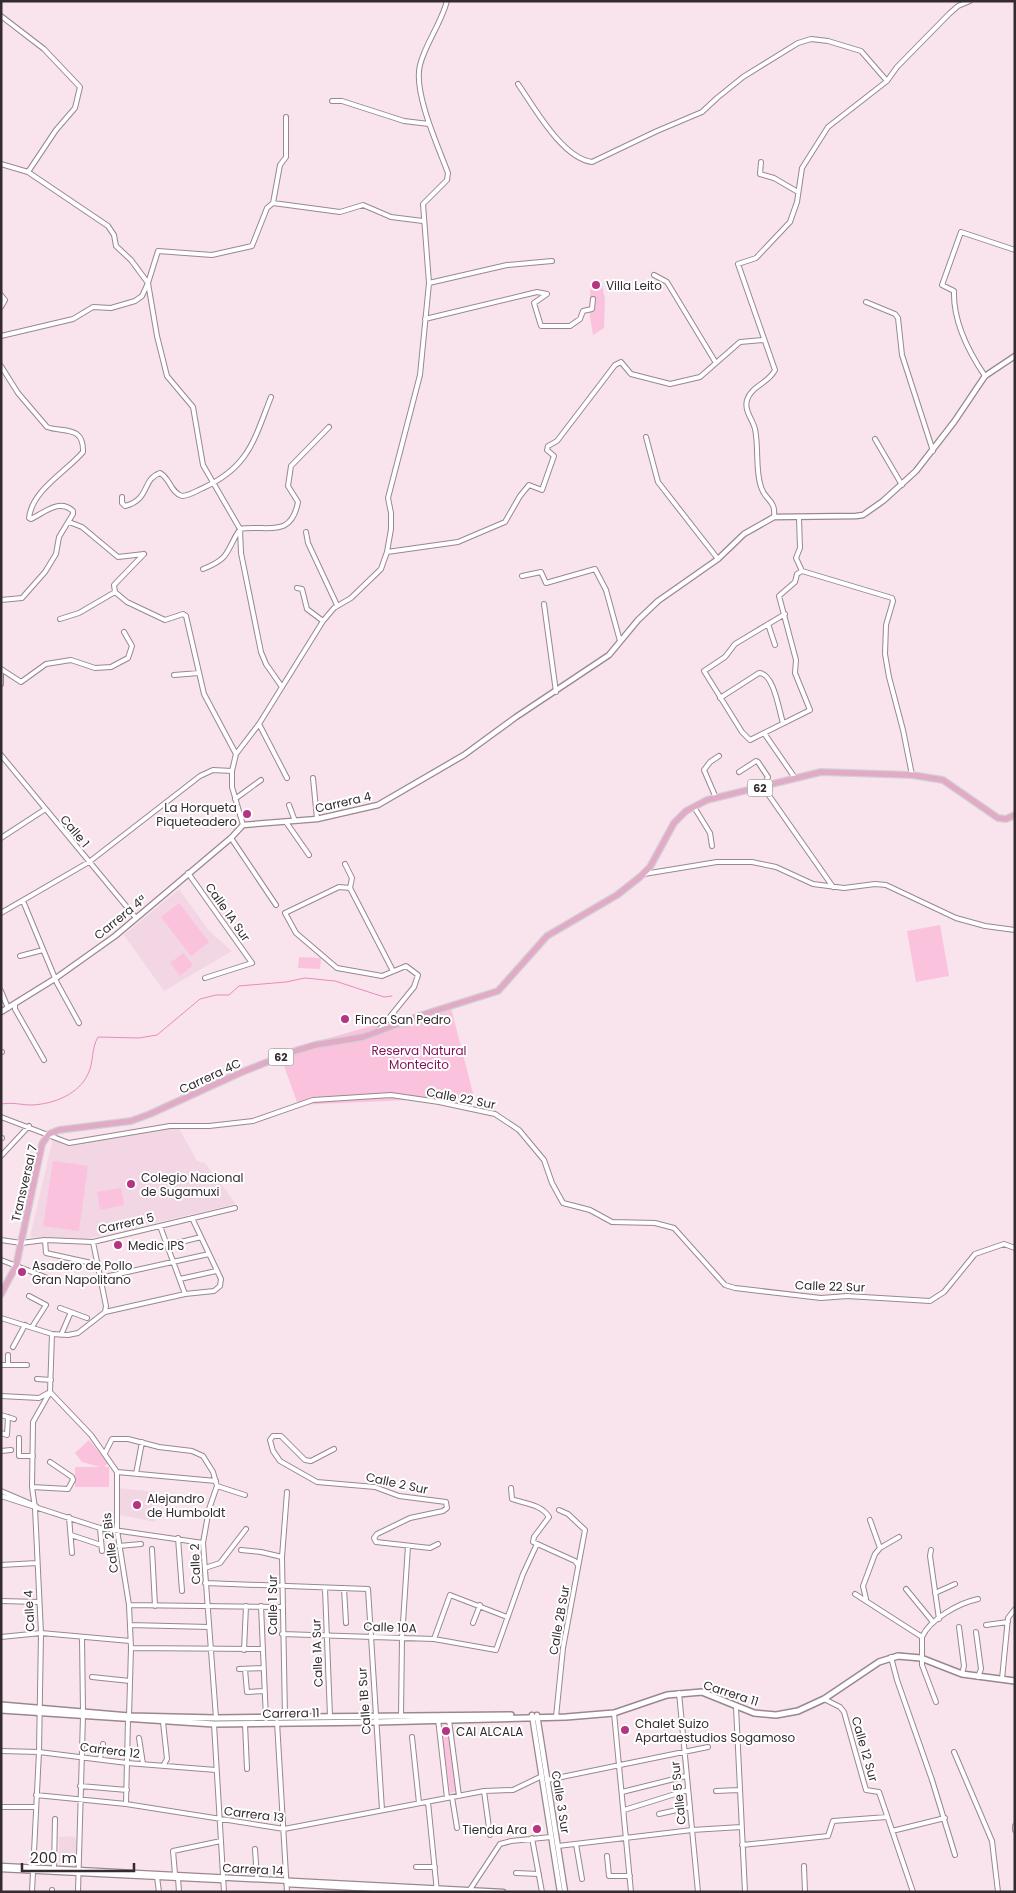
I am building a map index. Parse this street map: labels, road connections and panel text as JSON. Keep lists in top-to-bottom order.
{
  "streets": {
    "main road": [
      "62",
      "Carrera 4C",
      "Transversal 7",
      "Carrera 11"
    ],
    "street": [
      "Carrera 4",
      "Calle 1",
      "Calle 1A Sur",
      "Carrera 4ª",
      "Calle 22 Sur",
      "Carrera 5",
      "Calle 2 Sur",
      "Calle 2 Bis",
      "Calle 2",
      "Calle 1 Sur",
      "Calle 4",
      "Calle 2B Sur",
      "Calle 10A",
      "Calle 1B Sur",
      "Calle 12 Sur",
      "Carrera 12",
      "Calle 5 Sur",
      "Calle 3 Sur",
      "Carrera 13",
      "Carrera 14"
    ]
  },
  "crossings": [
    ["62", "Carrera 4C"],
    ["Carrera 4", "Carrera 4ª"],
    ["Calle 1", "Carrera 4ª"],
    ["Calle 1A Sur", "Carrera 4ª"],
    ["Calle 1A Sur", "Calle 10A"],
    ["Calle 1A Sur", "Carrera 11"],
    ["Carrera 4C", "Calle 22 Sur"],
    ["Carrera 4C", "Transversal 7"],
    ["Calle 22 Sur", "Transversal 7"],
    ["Transversal 7", "Carrera 5"],
    ["Calle 2 Bis", "Carrera 11"],
    ["Calle 2 Bis", "Carrera 12"],
    ["Calle 2 Bis", "Carrera 13"],
    ["Calle 2", "Carrera 11"],
    ["Calle 1 Sur", "Calle 10A"],
    ["Calle 1 Sur", "Carrera 11"],
    ["Calle 4", "Carrera 11"],
    ["Calle 4", "Carrera 12"],
    ["Calle 4", "Carrera 13"],
    ["Calle 4", "Carrera 14"],
    ["Calle 2B Sur", "Carrera 11"],
    ["Calle 10A", "Calle 1B Sur"],
    ["Carrera 11", "Calle 1B Sur"],
    ["Carrera 11", "Calle 12 Sur"],
    ["Carrera 11", "Calle 5 Sur"],
    ["Carrera 11", "Calle 3 Sur"],
    ["Calle 1B Sur", "Carrera 13"],
    ["Calle 3 Sur", "Carrera 13"]
  ],
  "parks": ["Reserva Natural Montecito"],
  "places": [
    "Villa Leito",
    "La Horqueta Piqueteadero",
    "Finca San Pedro",
    "Colegio Nacional de Sugamuxi",
    "Medic IPS",
    "Asadero de Pollo Gran Napolitano",
    "Alejandro de Humboldt",
    "Chalet Suizo Apartaestudios Sogamoso",
    "CAI ALCALA",
    "Tienda Ara"
  ],
  "scale_bar": "200 m"
}
